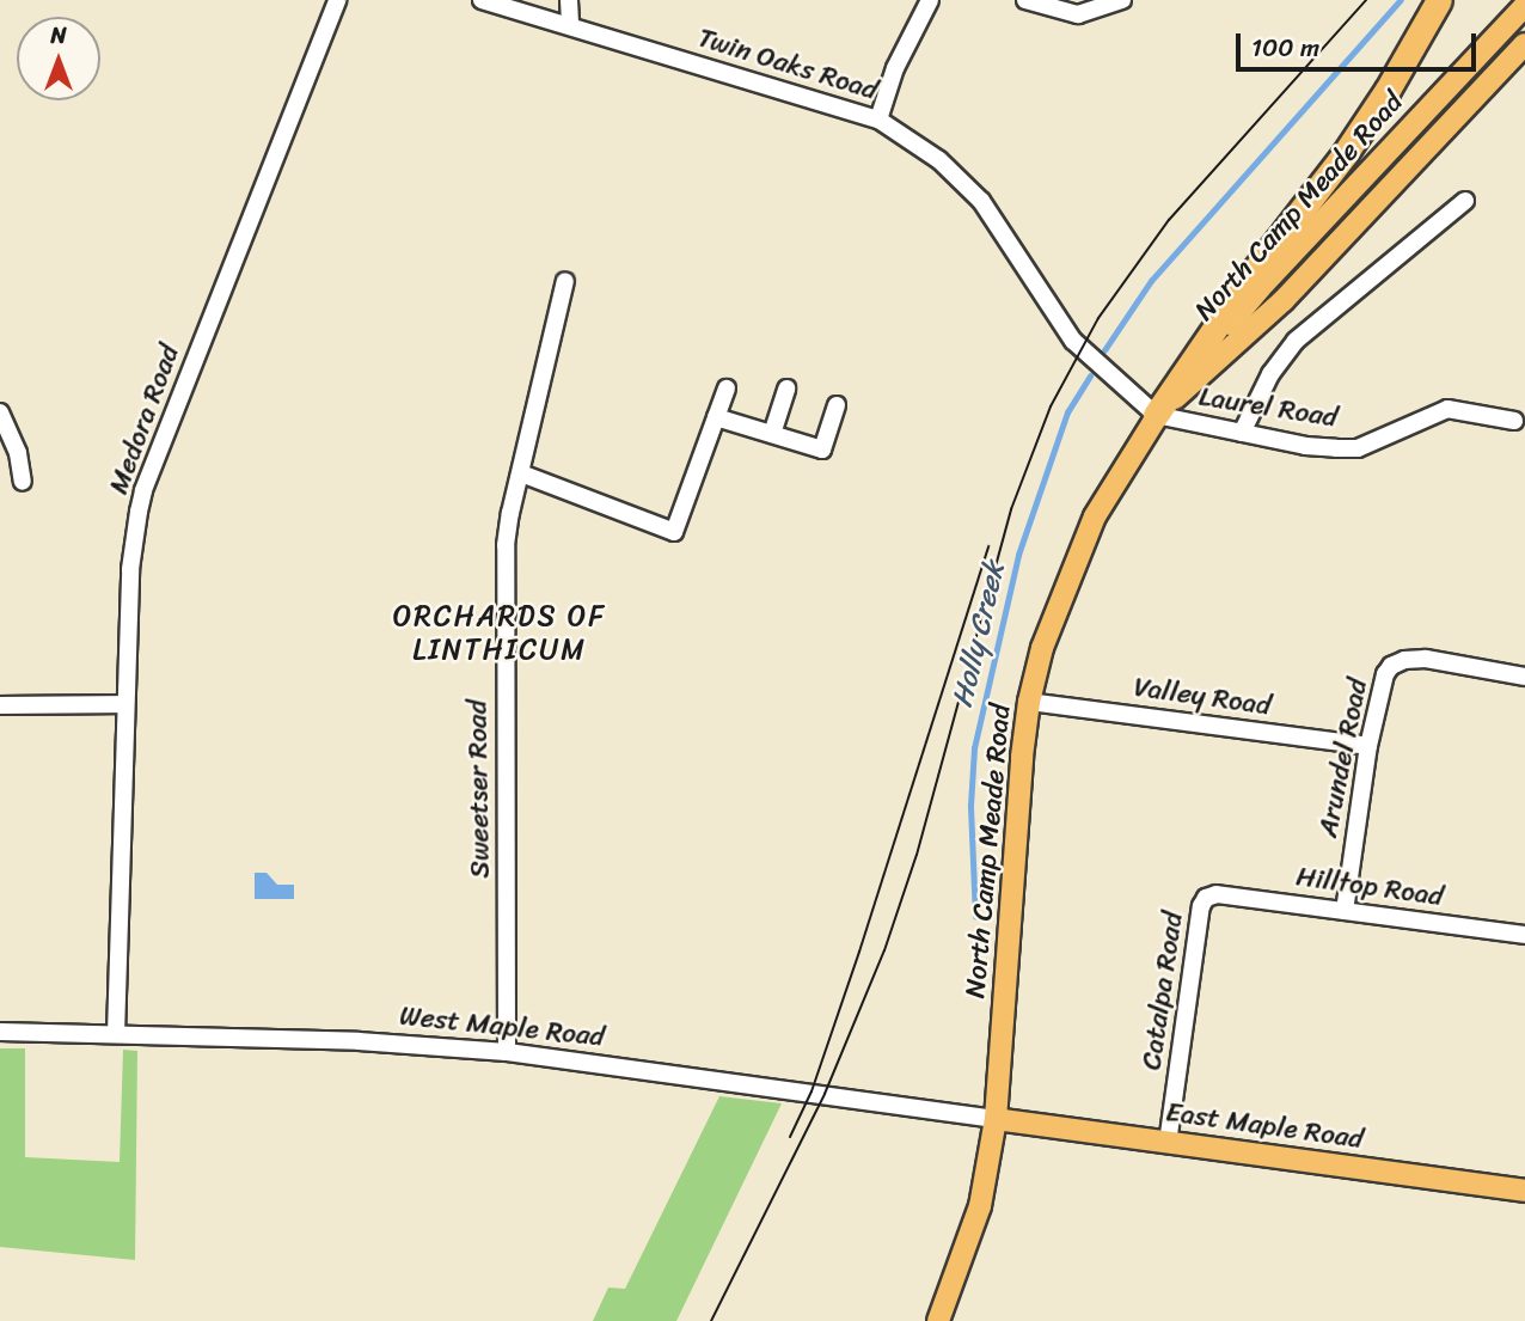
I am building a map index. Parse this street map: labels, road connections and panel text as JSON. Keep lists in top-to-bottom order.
{
  "streets": {
    "main road": ["North Camp Meade Road", "East Maple Road"],
    "street": [
      "Twin Oaks Road",
      "Laurel Road",
      "Medora Road",
      "Valley Road",
      "Arundel Road",
      "Sweetser Road",
      "Hilltop Road",
      "Catalpa Road",
      "West Maple Road"
    ]
  },
  "crossings": [
    ["Twin Oaks Road", "North Camp Meade Road"],
    ["Twin Oaks Road", "Laurel Road"],
    ["North Camp Meade Road", "Laurel Road"],
    ["North Camp Meade Road", "Valley Road"],
    ["North Camp Meade Road", "West Maple Road"],
    ["North Camp Meade Road", "East Maple Road"],
    ["Medora Road", "West Maple Road"],
    ["Valley Road", "Arundel Road"],
    ["Arundel Road", "Hilltop Road"],
    ["Sweetser Road", "West Maple Road"],
    ["Hilltop Road", "Catalpa Road"],
    ["Catalpa Road", "East Maple Road"],
    ["West Maple Road", "East Maple Road"]
  ],
  "districts": ["ORCHARDS OF LINTHICUM"],
  "water": ["Holly Creek"],
  "scale_bar": "100 m",
  "north": "top"
}
